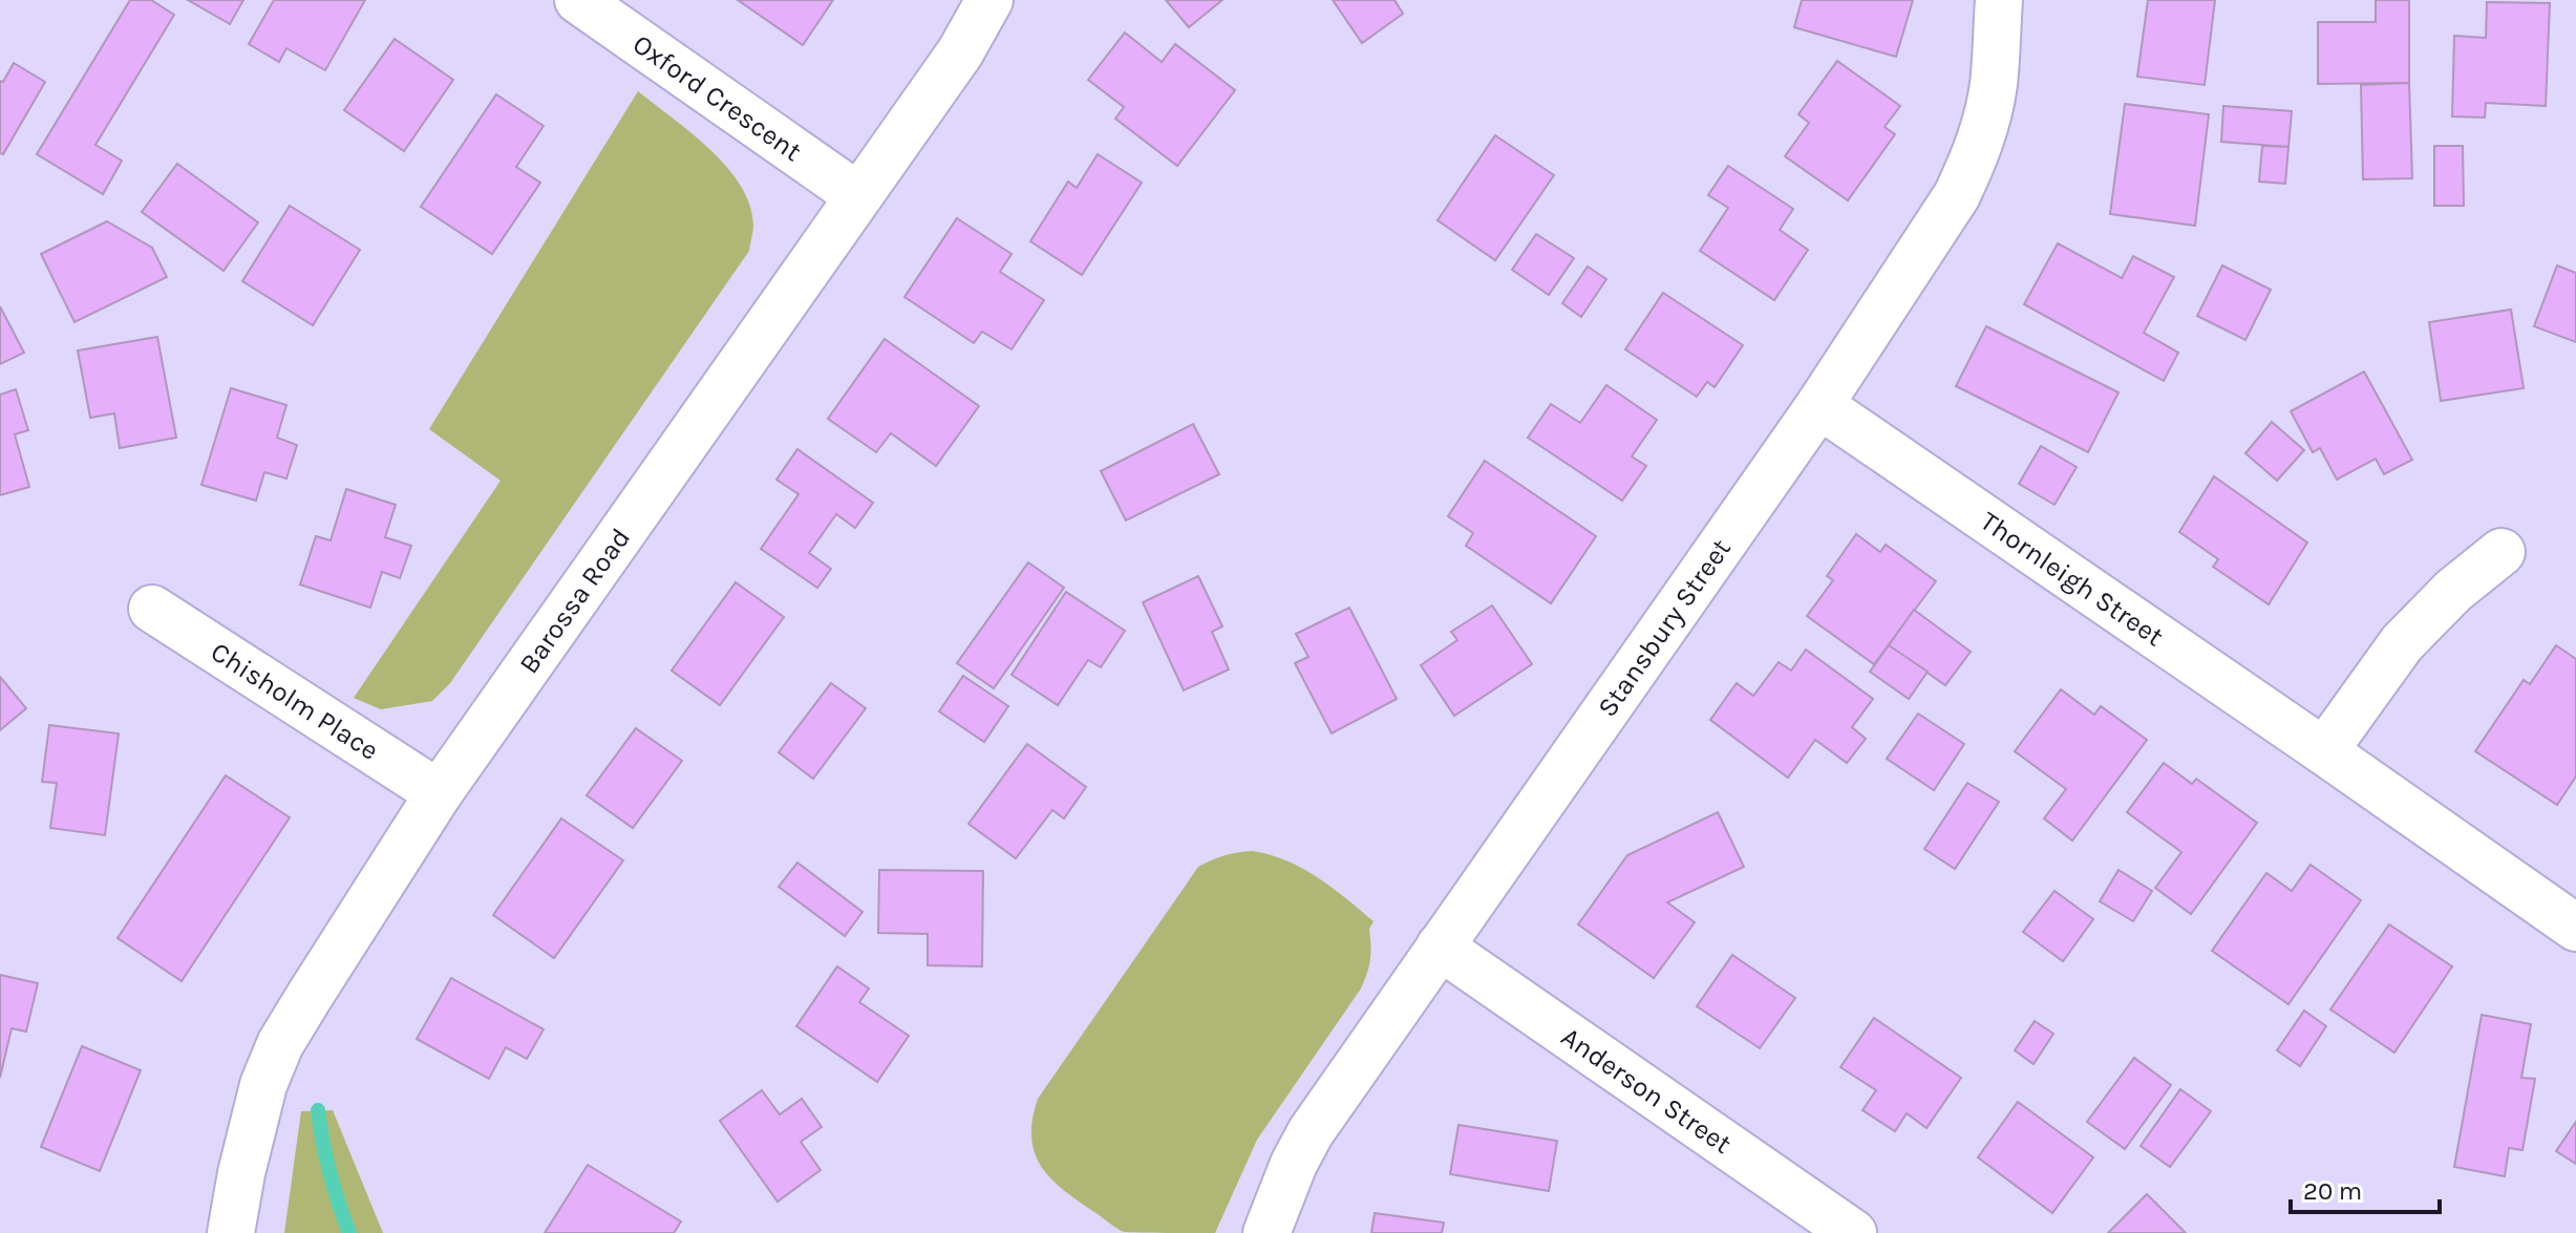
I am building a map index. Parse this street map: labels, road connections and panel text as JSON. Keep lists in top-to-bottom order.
{
  "streets": {
    "street": [
      "Oxford Crescent",
      "Thornleigh Street",
      "Barossa Road",
      "Stansbury Street",
      "Chisholm Place",
      "Anderson Street"
    ]
  },
  "crossings": [
    ["Oxford Crescent", "Barossa Road"],
    ["Thornleigh Street", "Stansbury Street"],
    ["Barossa Road", "Chisholm Place"],
    ["Stansbury Street", "Anderson Street"]
  ],
  "scale_bar": "20 m"
}
